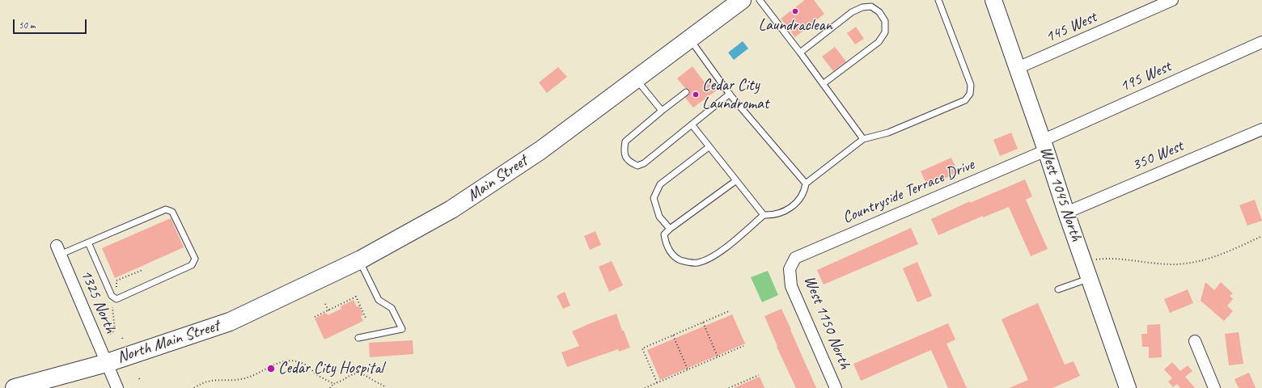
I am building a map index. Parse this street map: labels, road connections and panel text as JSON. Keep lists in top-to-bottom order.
{
  "streets": {
    "main road": ["Main Street", "West 1045 North", "North Main Street"],
    "street": [
      "145 West",
      "195 West",
      "350 West",
      "Countryside Terrace Drive",
      "1325 North",
      "West 1150 North"
    ]
  },
  "crossings": [
    ["145 West", "West 1045 North"],
    ["195 West", "Countryside Terrace Drive"],
    ["195 West", "West 1045 North"],
    ["350 West", "West 1045 North"],
    ["Main Street", "North Main Street"],
    ["Countryside Terrace Drive", "West 1045 North"],
    ["Countryside Terrace Drive", "West 1150 North"],
    ["1325 North", "North Main Street"]
  ],
  "places": ["Laundraclean", "Cedar City Laundromat", "Cedar City Hospital"],
  "scale_bar": "50 m"
}
